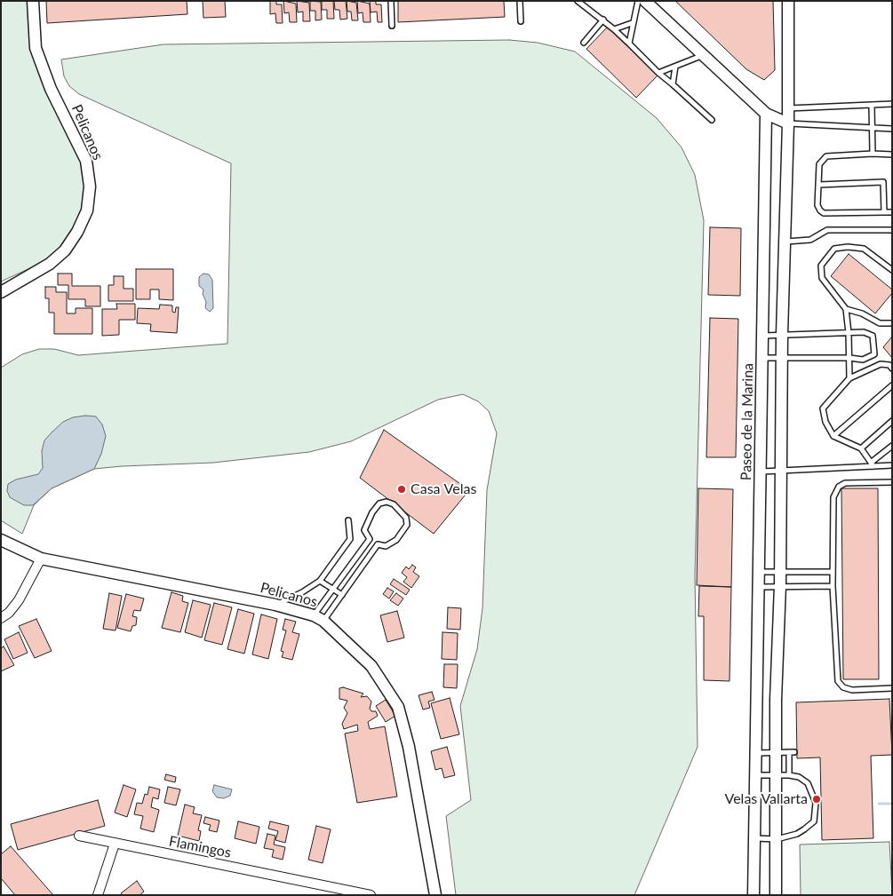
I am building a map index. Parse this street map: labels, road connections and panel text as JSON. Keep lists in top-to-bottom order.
{
  "streets": {
    "street": ["Pelicanos", "Paseo de la Marina", "Flamingos"]
  },
  "places": ["Casa Velas", "Velas Vallarta"]
}
